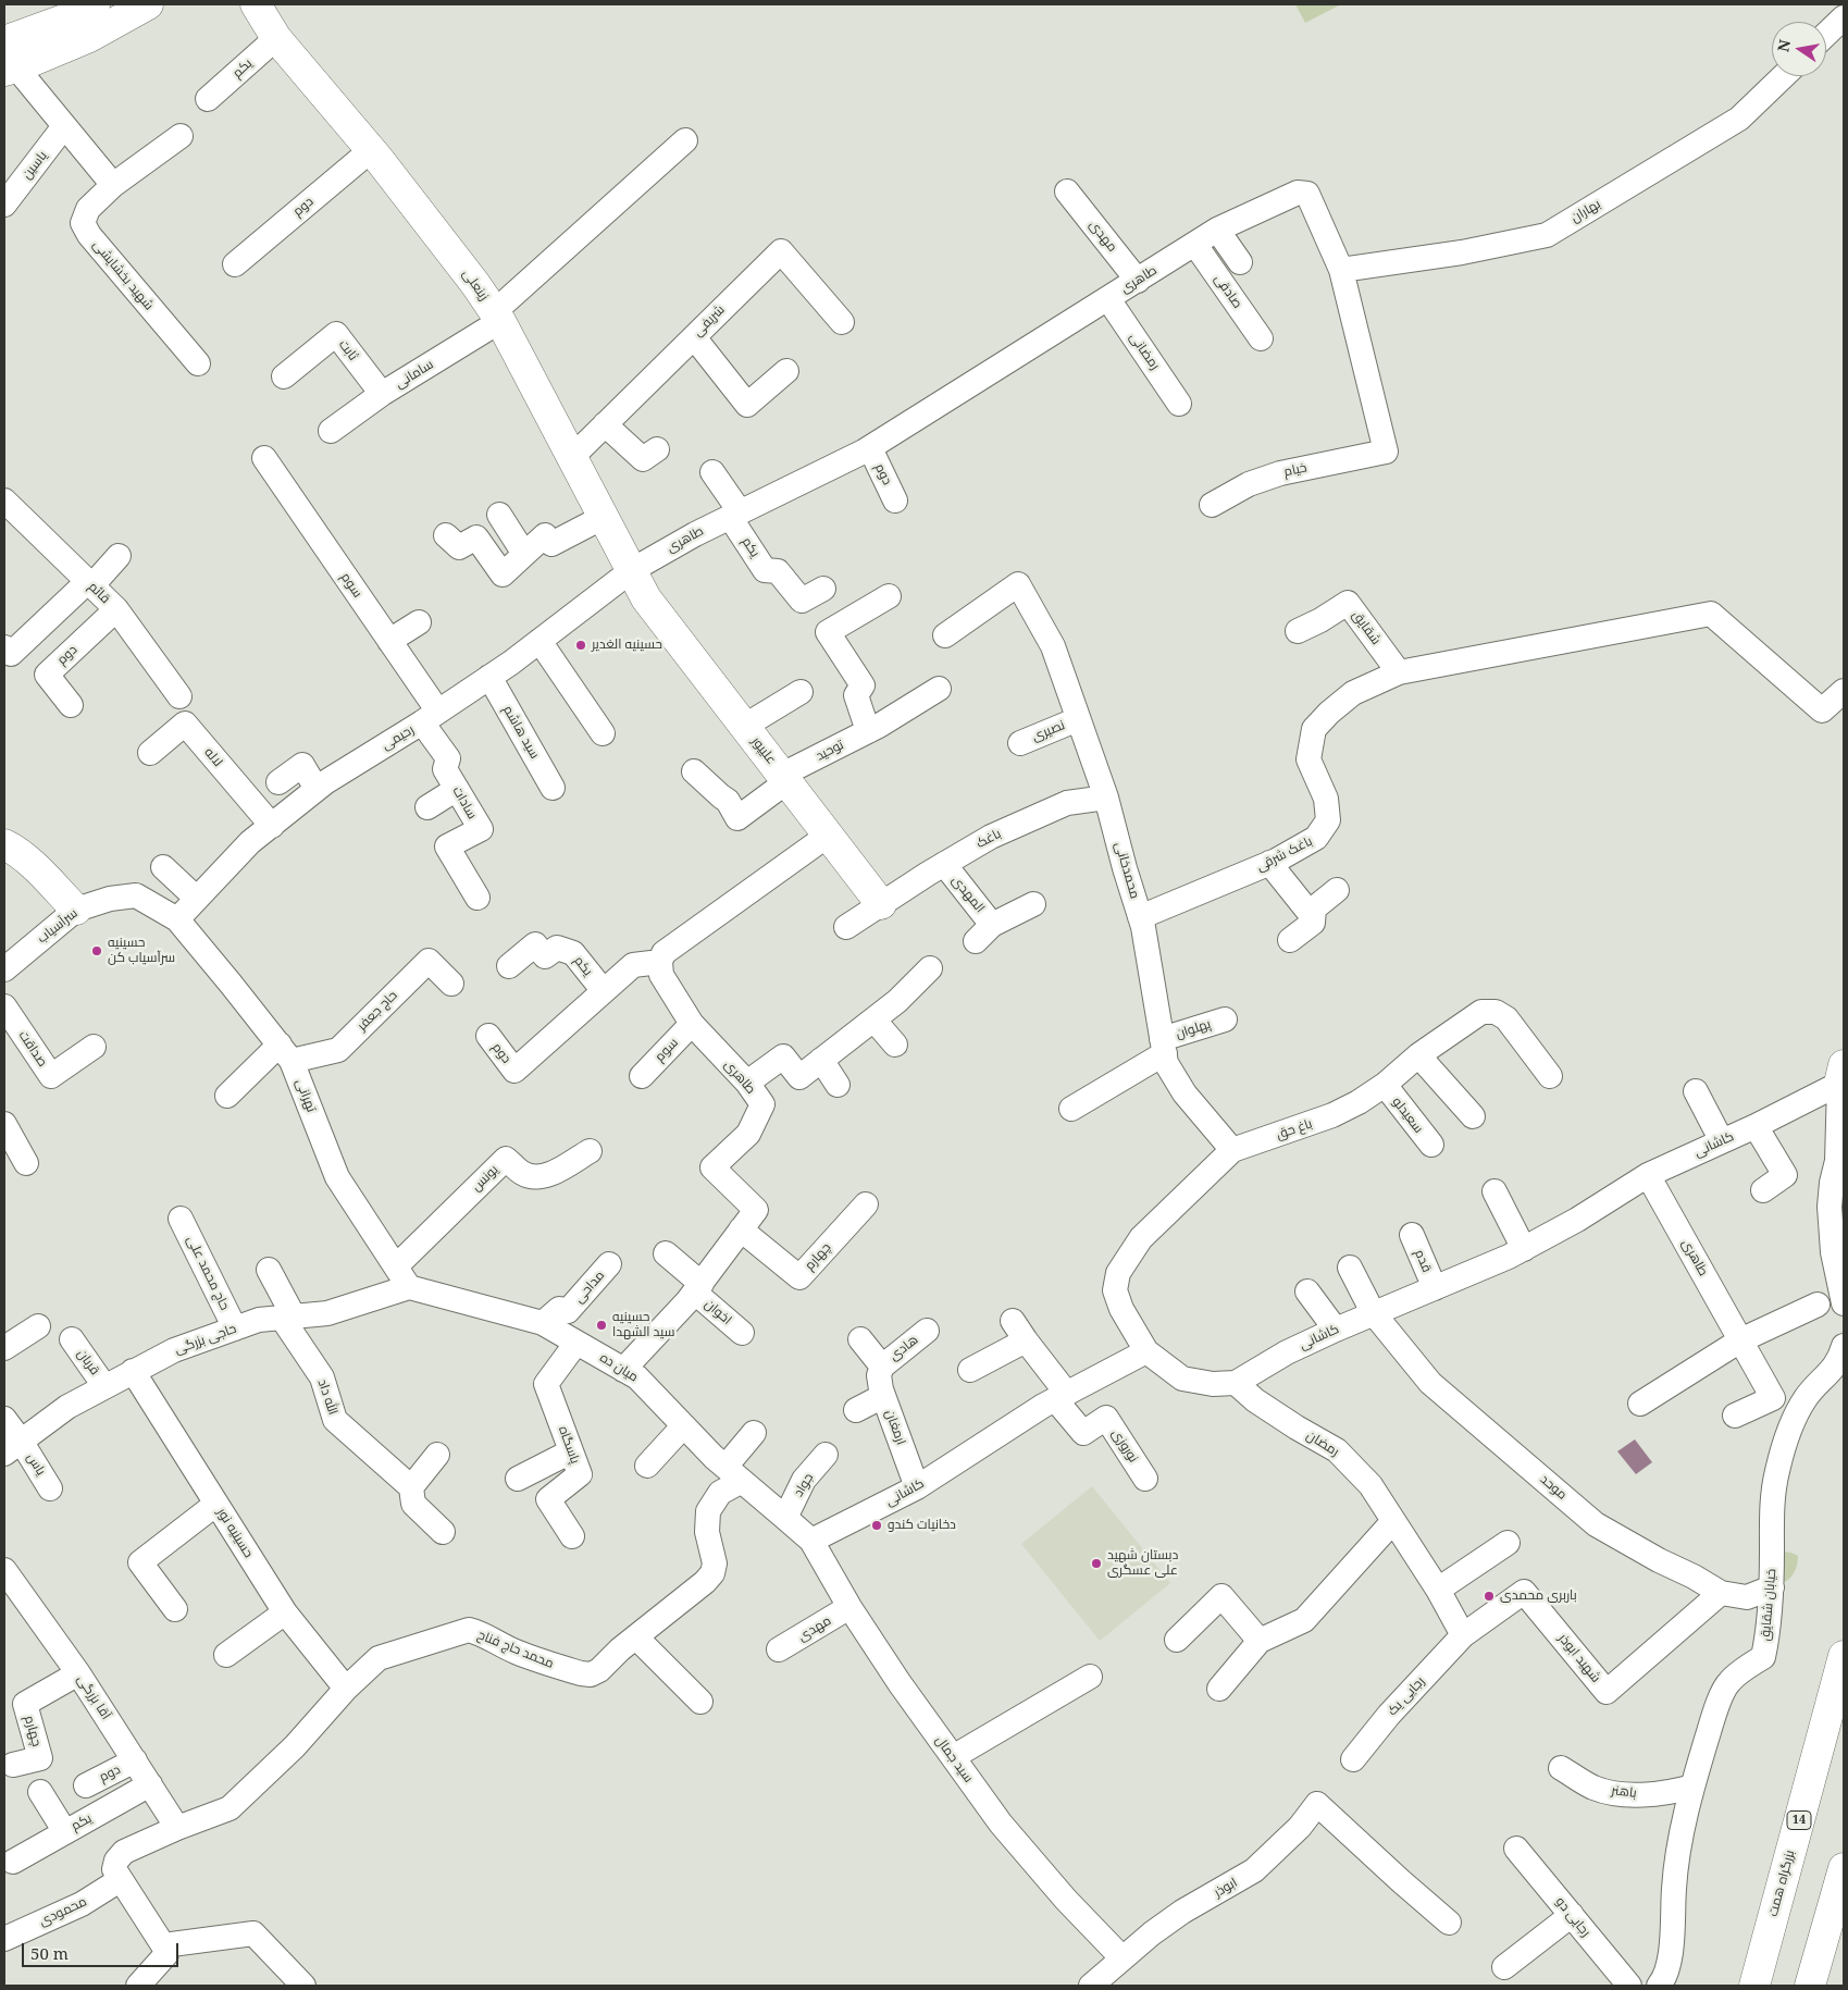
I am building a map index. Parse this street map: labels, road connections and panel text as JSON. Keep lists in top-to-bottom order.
{
  "streets": {
    "main road": [
      "زینعلی",
      "علیپور",
      "14",
      "بزرگراه همت"
    ],
    "street": [
      "یکم",
      "یاسین",
      "دوم",
      "بهاران",
      "مهدی",
      "شهید بخشایشی",
      "طاهری",
      "صادقی",
      "شریفی",
      "ثابت",
      "رمضانی",
      "سامانی",
      "خیام",
      "سوم",
      "قائم",
      "شقایق",
      "نصیری",
      "سید هاشم",
      "رحیمی",
      "توحید",
      "لاله",
      "سادات",
      "باغک",
      "باغک شرقی",
      "محمدخانی",
      "المهدی",
      "سرآسیاب",
      "حاج جعفر",
      "پهلوان",
      "صداقت",
      "تهرانی",
      "سعیدلو",
      "باغ حق",
      "کاشانی",
      "یونس",
      "چهارم",
      "قدم",
      "حاج محمد علی",
      "مداحی",
      "اخوان",
      "حاجی بزرگی",
      "هادی",
      "قربان",
      "میان ده",
      "الله داد",
      "ارمغان",
      "رمضان",
      "پاسگاه",
      "نوروزی",
      "یاس",
      "جواد",
      "موحد",
      "حسینیه نور",
      "خیابان شقایق",
      "محمد حاج فناح",
      "شهید ابوذر",
      "رجایی یک",
      "آقا بزرگی",
      "سید جمال",
      "باهنر",
      "ابوذر",
      "محمودی",
      "رجایی دو"
    ]
  },
  "crossings": [
    ["یکم", "دوم"],
    ["یکم", "طاهری"],
    ["یکم", "زینعلی"],
    ["یکم", "آقا بزرگی"],
    ["دوم", "طاهری"],
    ["دوم", "زینعلی"],
    ["دوم", "قائم"],
    ["دوم", "آقا بزرگی"],
    ["بهاران", "طاهری"],
    ["مهدی", "طاهری"],
    ["مهدی", "سید جمال"],
    ["طاهری", "زینعلی"],
    ["طاهری", "صادقی"],
    ["طاهری", "رمضانی"],
    ["طاهری", "خیام"],
    ["طاهری", "سوم"],
    ["طاهری", "رحیمی"],
    ["طاهری", "کاشانی"],
    ["طاهری", "چهارم"],
    ["طاهری", "اخوان"],
    ["طاهری", "میان ده"],
    ["زینعلی", "شریفی"],
    ["زینعلی", "سامانی"],
    ["زینعلی", "رحیمی"],
    ["زینعلی", "علیپور"],
    ["ثابت", "سامانی"],
    ["سوم", "رحیمی"],
    ["سوم", "سادات"],
    ["شقایق", "باغک شرقی"],
    ["نصیری", "محمدخانی"],
    ["سید هاشم", "رحیمی"],
    ["رحیمی", "لاله"],
    ["رحیمی", "سادات"],
    ["رحیمی", "سرآسیاب"],
    ["رحیمی", "تهرانی"],
    ["علیپور", "توحید"],
    ["علیپور", "باغک"],
    ["باغک", "محمدخانی"],
    ["باغک", "المهدی"],
    ["باغک شرقی", "محمدخانی"],
    ["محمدخانی", "پهلوان"],
    ["محمدخانی", "باغ حق"],
    ["سرآسیاب", "تهرانی"],
    ["حاج جعفر", "تهرانی"],
    ["تهرانی", "یونس"],
    ["تهرانی", "حاجی بزرگی"],
    ["تهرانی", "میان ده"],
    ["سعیدلو", "باغ حق"],
    ["باغ حق", "کاشانی"],
    ["کاشانی", "قدم"],
    ["کاشانی", "میان ده"],
    ["کاشانی", "ارمغان"],
    ["کاشانی", "رمضان"],
    ["کاشانی", "نوروزی"],
    ["کاشانی", "موحد"],
    ["کاشانی", "سید جمال"],
    ["چهارم", "آقا بزرگی"],
    ["حاج محمد علی", "حاجی بزرگی"],
    ["مداحی", "میان ده"],
    ["حاجی بزرگی", "قربان"],
    ["حاجی بزرگی", "میان ده"],
    ["حاجی بزرگی", "الله داد"],
    ["حاجی بزرگی", "یاس"],
    ["حاجی بزرگی", "حسینیه نور"],
    ["هادی", "ارمغان"],
    ["میان ده", "پاسگاه"],
    ["میان ده", "جواد"],
    ["میان ده", "محمد حاج فناح"],
    ["میان ده", "سید جمال"],
    ["موحد", "خیابان شقایق"],
    ["موحد", "شهید ابوذر"],
    ["حسینیه نور", "محمد حاج فناح"],
    ["خیابان شقایق", "باهنر"],
    ["محمد حاج فناح", "آقا بزرگی"],
    ["محمد حاج فناح", "محمودی"],
    ["شهید ابوذر", "رجایی یک"],
    ["سید جمال", "ابوذر"]
  ],
  "places": [
    "حسینیه الغدیر",
    "حسینیه سرآسیاب کن",
    "حسینیه سید الشهدا",
    "دخانیات کندو",
    "دبستان شهید علی عسگری",
    "باربری محمدی"
  ],
  "scale_bar": "50 m",
  "north": "left"
}
